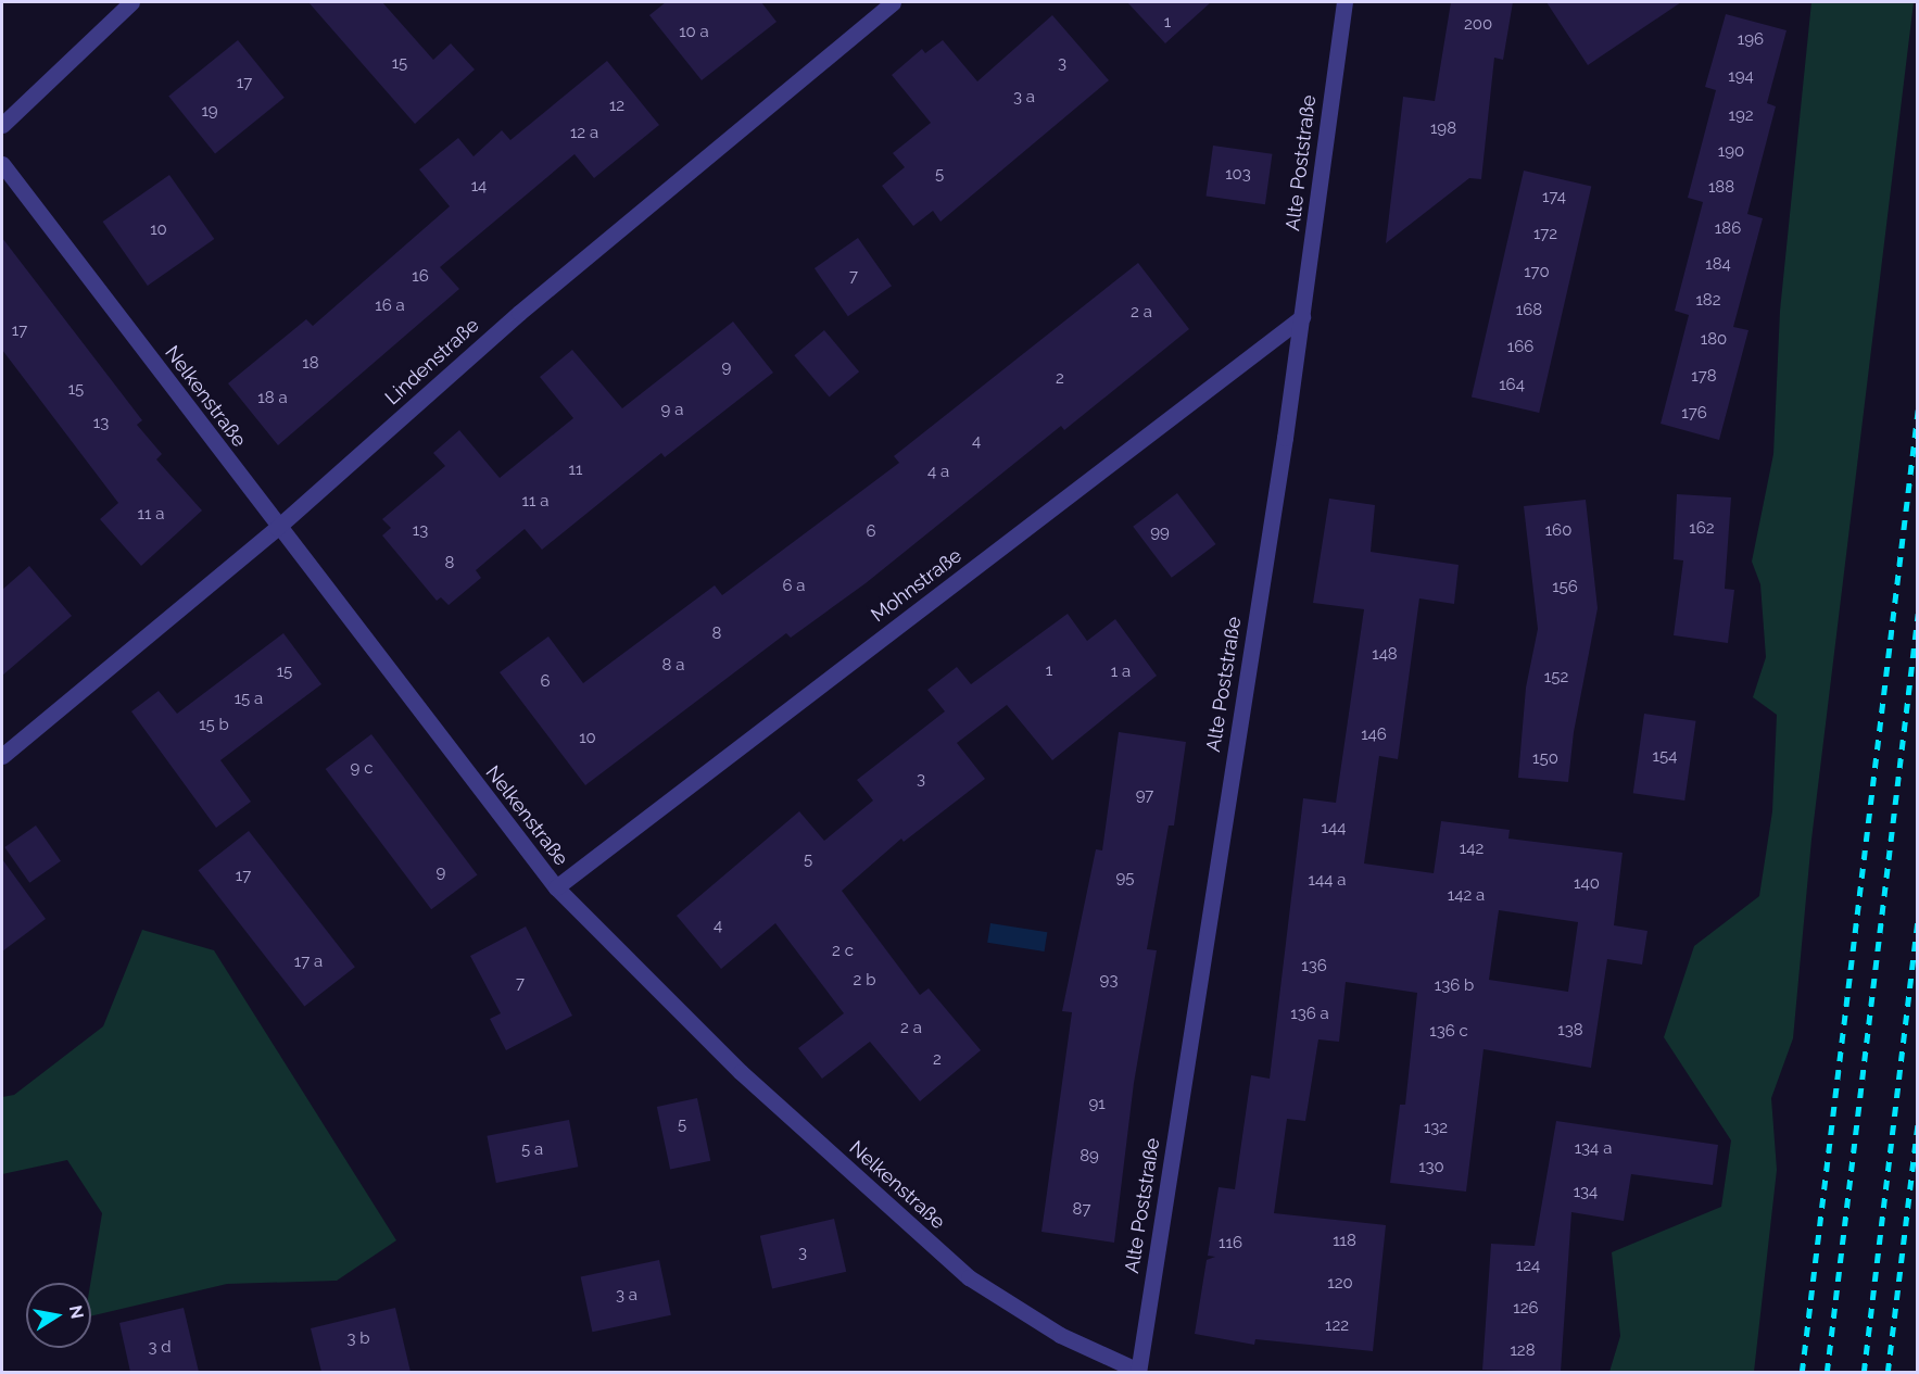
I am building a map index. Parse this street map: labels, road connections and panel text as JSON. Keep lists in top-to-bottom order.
{
  "streets": {
    "street": [
      "Alte Poststraße",
      "Lindenstraße",
      "Nelkenstraße",
      "Mohnstraße"
    ]
  },
  "crossings": [
    ["Alte Poststraße", "Nelkenstraße"],
    ["Alte Poststraße", "Mohnstraße"],
    ["Lindenstraße", "Nelkenstraße"],
    ["Nelkenstraße", "Mohnstraße"]
  ],
  "house_numbers": [
    "1",
    "200",
    "10 a",
    "196",
    "15",
    "3",
    "194",
    "17",
    "3 a",
    "12",
    "19",
    "192",
    "198",
    "12 a",
    "190",
    "5",
    "103",
    "14",
    "188",
    "174",
    "186",
    "10",
    "172",
    "184",
    "170",
    "16",
    "7",
    "182",
    "16 a",
    "168",
    "2 a",
    "17",
    "180",
    "166",
    "18",
    "9",
    "178",
    "2",
    "164",
    "15",
    "18 a",
    "9 a",
    "176",
    "13",
    "4",
    "11",
    "4 a",
    "11 a",
    "11 a",
    "162",
    "13",
    "160",
    "6",
    "99",
    "8",
    "6 a",
    "156",
    "8",
    "148",
    "8 a",
    "1",
    "15",
    "1 a",
    "152",
    "6",
    "15 a",
    "15 b",
    "146",
    "10",
    "154",
    "150",
    "9 c",
    "3",
    "97",
    "144",
    "142",
    "5",
    "9",
    "17",
    "95",
    "144 a",
    "140",
    "142 a",
    "4",
    "2 c",
    "17 a",
    "136",
    "2 b",
    "93",
    "7",
    "136 b",
    "136 a",
    "2 a",
    "138",
    "136 c",
    "2",
    "91",
    "5",
    "132",
    "134 a",
    "5 a",
    "89",
    "130",
    "134",
    "87",
    "118",
    "116",
    "3",
    "124",
    "120",
    "3 a",
    "126",
    "122",
    "3 b",
    "3 d",
    "128"
  ],
  "north": "right"
}
